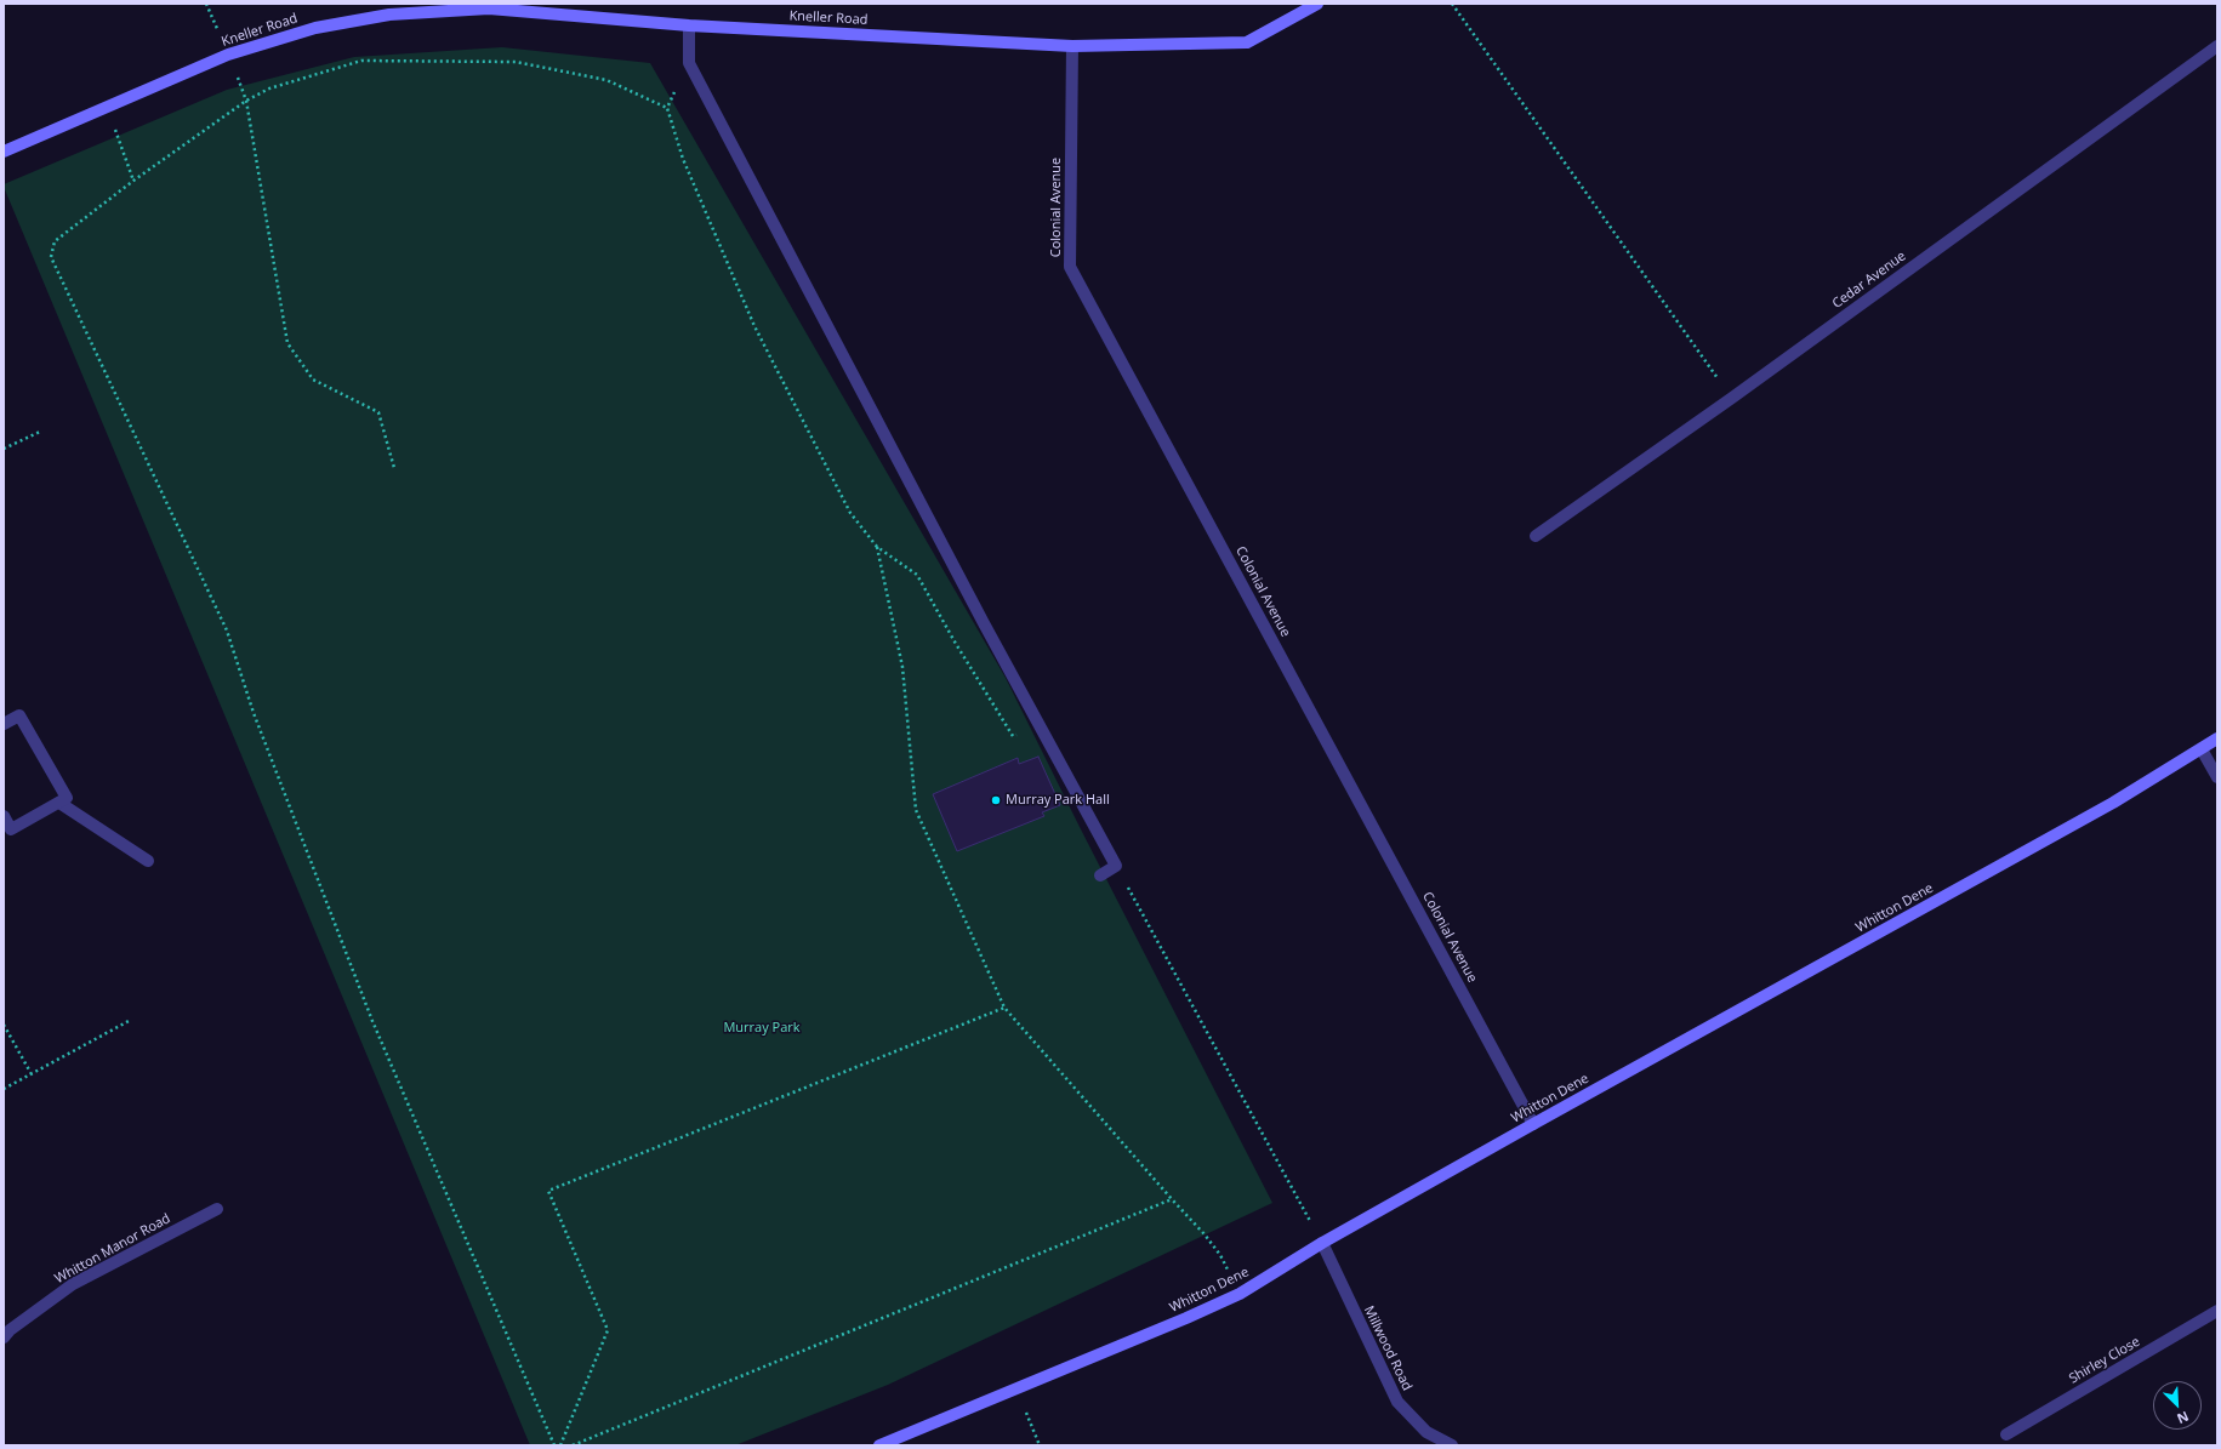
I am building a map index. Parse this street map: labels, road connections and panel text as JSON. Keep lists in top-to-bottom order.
{
  "streets": {
    "street": [
      "Kneller Road",
      "Colonial Avenue",
      "Cedar Avenue",
      "Whitton Dene",
      "Whitton Manor Road",
      "Millwood Road",
      "Shirley Close"
    ]
  },
  "crossings": [
    ["Kneller Road", "Colonial Avenue"],
    ["Colonial Avenue", "Whitton Dene"],
    ["Whitton Dene", "Millwood Road"]
  ],
  "parks": ["Murray Park"],
  "places": ["Murray Park Hall"],
  "north": "bottom right"
}
